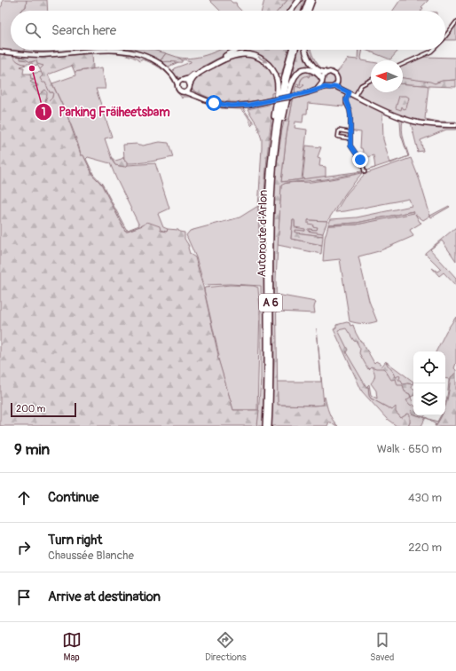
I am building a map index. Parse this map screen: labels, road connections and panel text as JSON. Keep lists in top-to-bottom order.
{
  "streets": {
    "highway": ["Autoroute d'Arlon", "A 6"]
  },
  "crossings": [
    ["Autoroute d'Arlon", "A 6"]
  ],
  "places": ["Parking Fräiheetsbam"],
  "scale_bar": "200 m",
  "north": "left",
  "page": {
    "search": "Search here",
    "scale": "200 m",
    "heading": ["9 min", "Walk · 650 m"],
    "list": [
      ["Continue", "430 m"],
      ["Turn right", "Chaussée Blanche", "220 m"],
      "Arrive at destination"
    ],
    "nav": ["Map", "Directions", "Saved"]
  }
}
